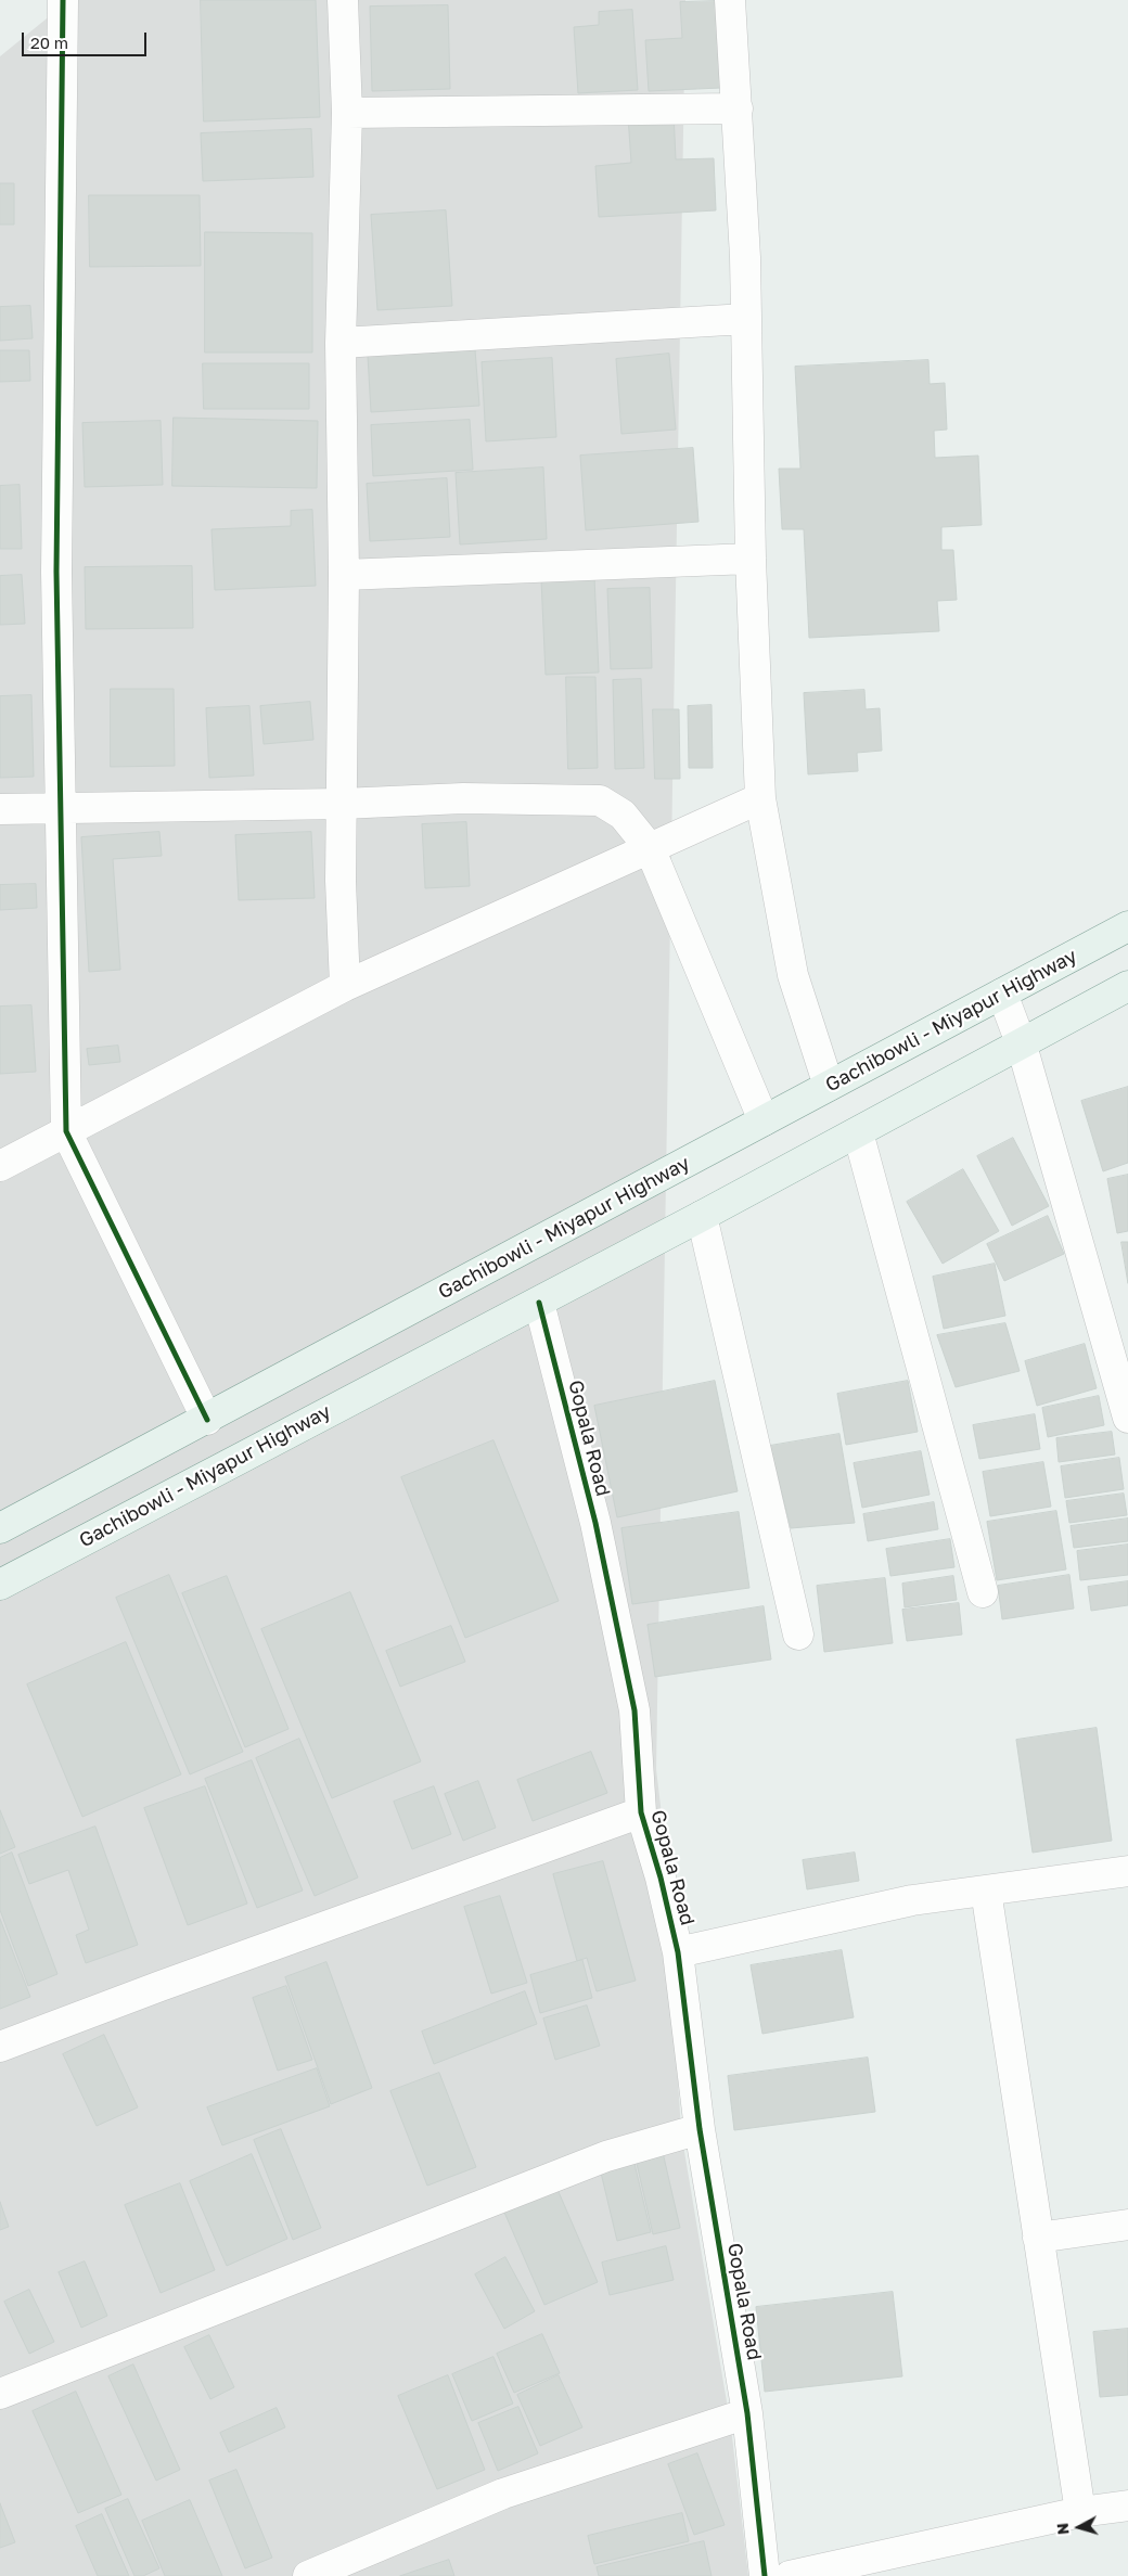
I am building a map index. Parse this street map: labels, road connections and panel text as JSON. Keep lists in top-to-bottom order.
{
  "streets": {
    "main road": ["Gachibowli - Miyapur Highway"],
    "street": ["Gopala Road"]
  },
  "crossings": [
    ["Gachibowli - Miyapur Highway", "Gopala Road"]
  ],
  "scale_bar": "20 m",
  "north": "left"
}
